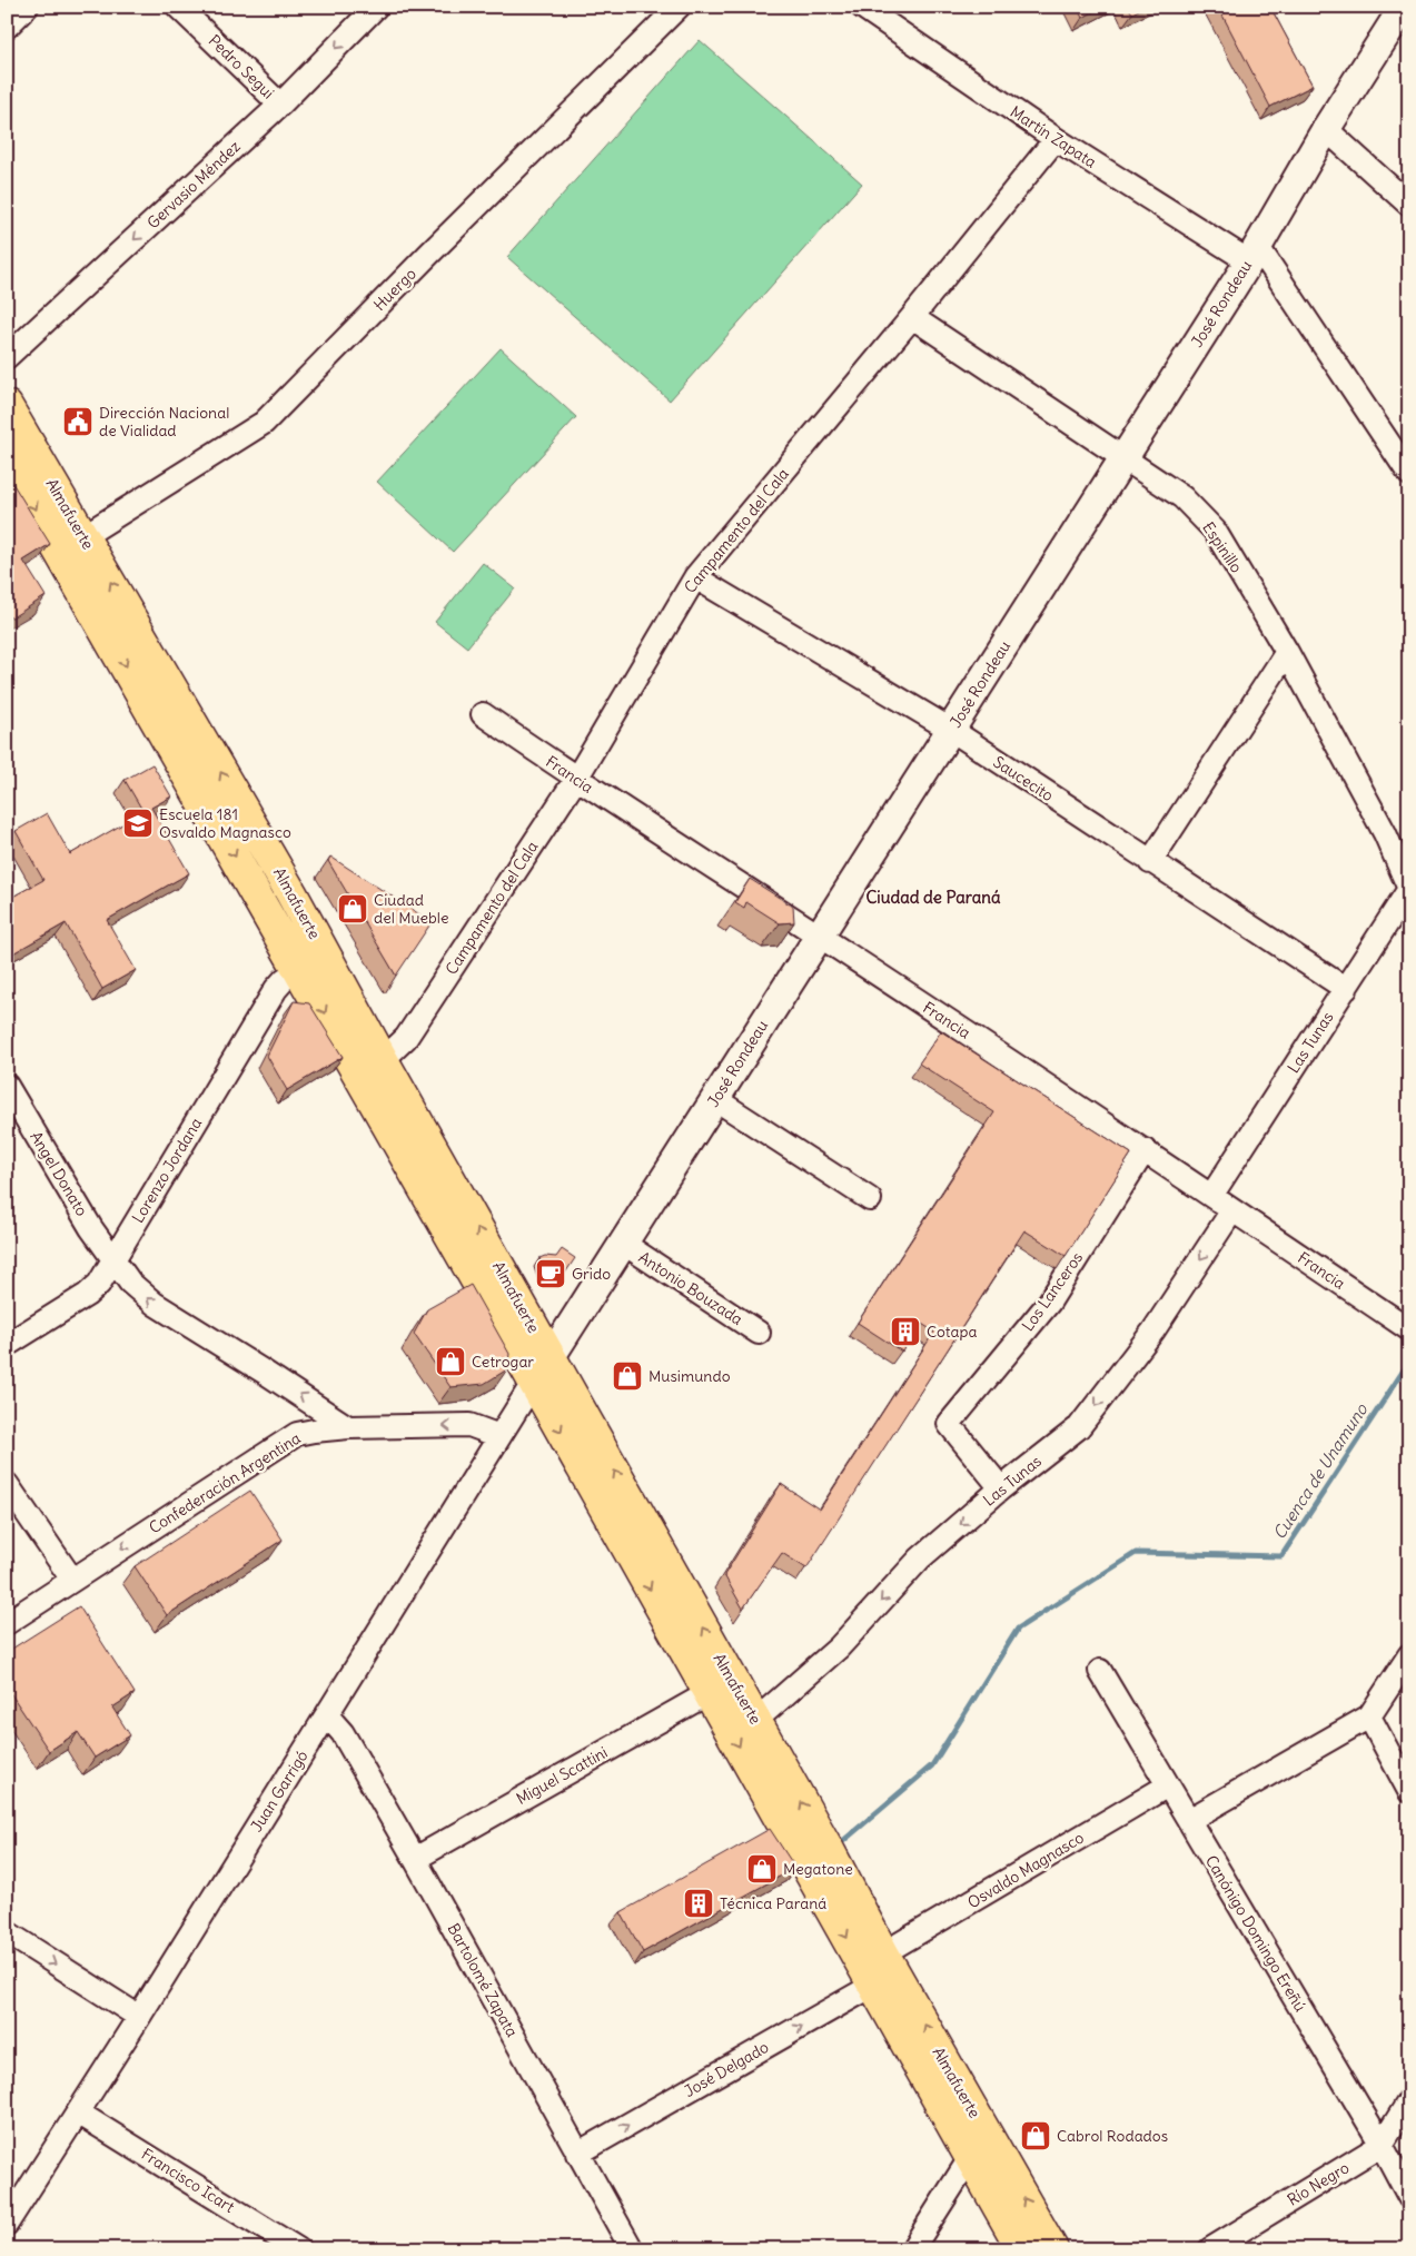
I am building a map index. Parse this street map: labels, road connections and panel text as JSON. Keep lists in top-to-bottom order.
{
  "streets": {
    "main road": ["Almafuerte"],
    "street": [
      "Pedro Segui",
      "Martín Zapata",
      "Gervasio Méndez",
      "Huergo",
      "José Rondeau",
      "Campamento del Cala",
      "Espinillo",
      "Francia",
      "Saucecito",
      "Las Tunas",
      "Lorenzo Jordana",
      "Angel Donato",
      "Antonio Bouzada",
      "Los Lanceros",
      "Confederación Argentina",
      "Miguel Scattini",
      "Juan Garrigó",
      "Osvaldo Magnasco",
      "Canónigo Domingo Ereñú",
      "Bartolomé Zapata",
      "José Delgado",
      "Francisco Icart",
      "Río Negro"
    ]
  },
  "crossings": [
    ["Pedro Segui", "Gervasio Méndez"],
    ["Martín Zapata", "José Rondeau"],
    ["Martín Zapata", "Campamento del Cala"],
    ["Huergo", "Almafuerte"],
    ["José Rondeau", "Almafuerte"],
    ["José Rondeau", "Espinillo"],
    ["José Rondeau", "Francia"],
    ["José Rondeau", "Saucecito"],
    ["José Rondeau", "Antonio Bouzada"],
    ["José Rondeau", "Juan Garrigó"],
    ["Almafuerte", "Campamento del Cala"],
    ["Almafuerte", "Las Tunas"],
    ["Almafuerte", "Lorenzo Jordana"],
    ["Almafuerte", "Miguel Scattini"],
    ["Almafuerte", "Juan Garrigó"],
    ["Almafuerte", "Osvaldo Magnasco"],
    ["Almafuerte", "José Delgado"],
    ["Campamento del Cala", "Espinillo"],
    ["Campamento del Cala", "Francia"],
    ["Campamento del Cala", "Saucecito"],
    ["Espinillo", "Las Tunas"],
    ["Francia", "Las Tunas"],
    ["Francia", "Los Lanceros"],
    ["Saucecito", "Las Tunas"],
    ["Las Tunas", "Los Lanceros"],
    ["Lorenzo Jordana", "Angel Donato"],
    ["Angel Donato", "Confederación Argentina"],
    ["Confederación Argentina", "Juan Garrigó"],
    ["Miguel Scattini", "Bartolomé Zapata"],
    ["Juan Garrigó", "Bartolomé Zapata"],
    ["Juan Garrigó", "Francisco Icart"],
    ["Osvaldo Magnasco", "Canónigo Domingo Ereñú"],
    ["Canónigo Domingo Ereñú", "Río Negro"],
    ["Bartolomé Zapata", "José Delgado"]
  ],
  "one_way": [
    "Gervasio Méndez",
    "Las Tunas",
    "Angel Donato",
    "Confederación Argentina",
    "José Delgado"
  ],
  "districts": ["Ciudad de Paraná"],
  "water": ["Cuenca de Unamuno"],
  "places": {
    "public building": ["Dirección Nacional de Vialidad"],
    "school or university": ["Escuela 181 Osvaldo Magnasco"],
    "shop": [
      "Ciudad del Mueble",
      "Cetrogar",
      "Musimundo",
      "Megatone",
      "Cabrol Rodados"
    ],
    "cafe": ["Grido"],
    "building": ["Cotapa", "Técnica Paraná"]
  }
}
